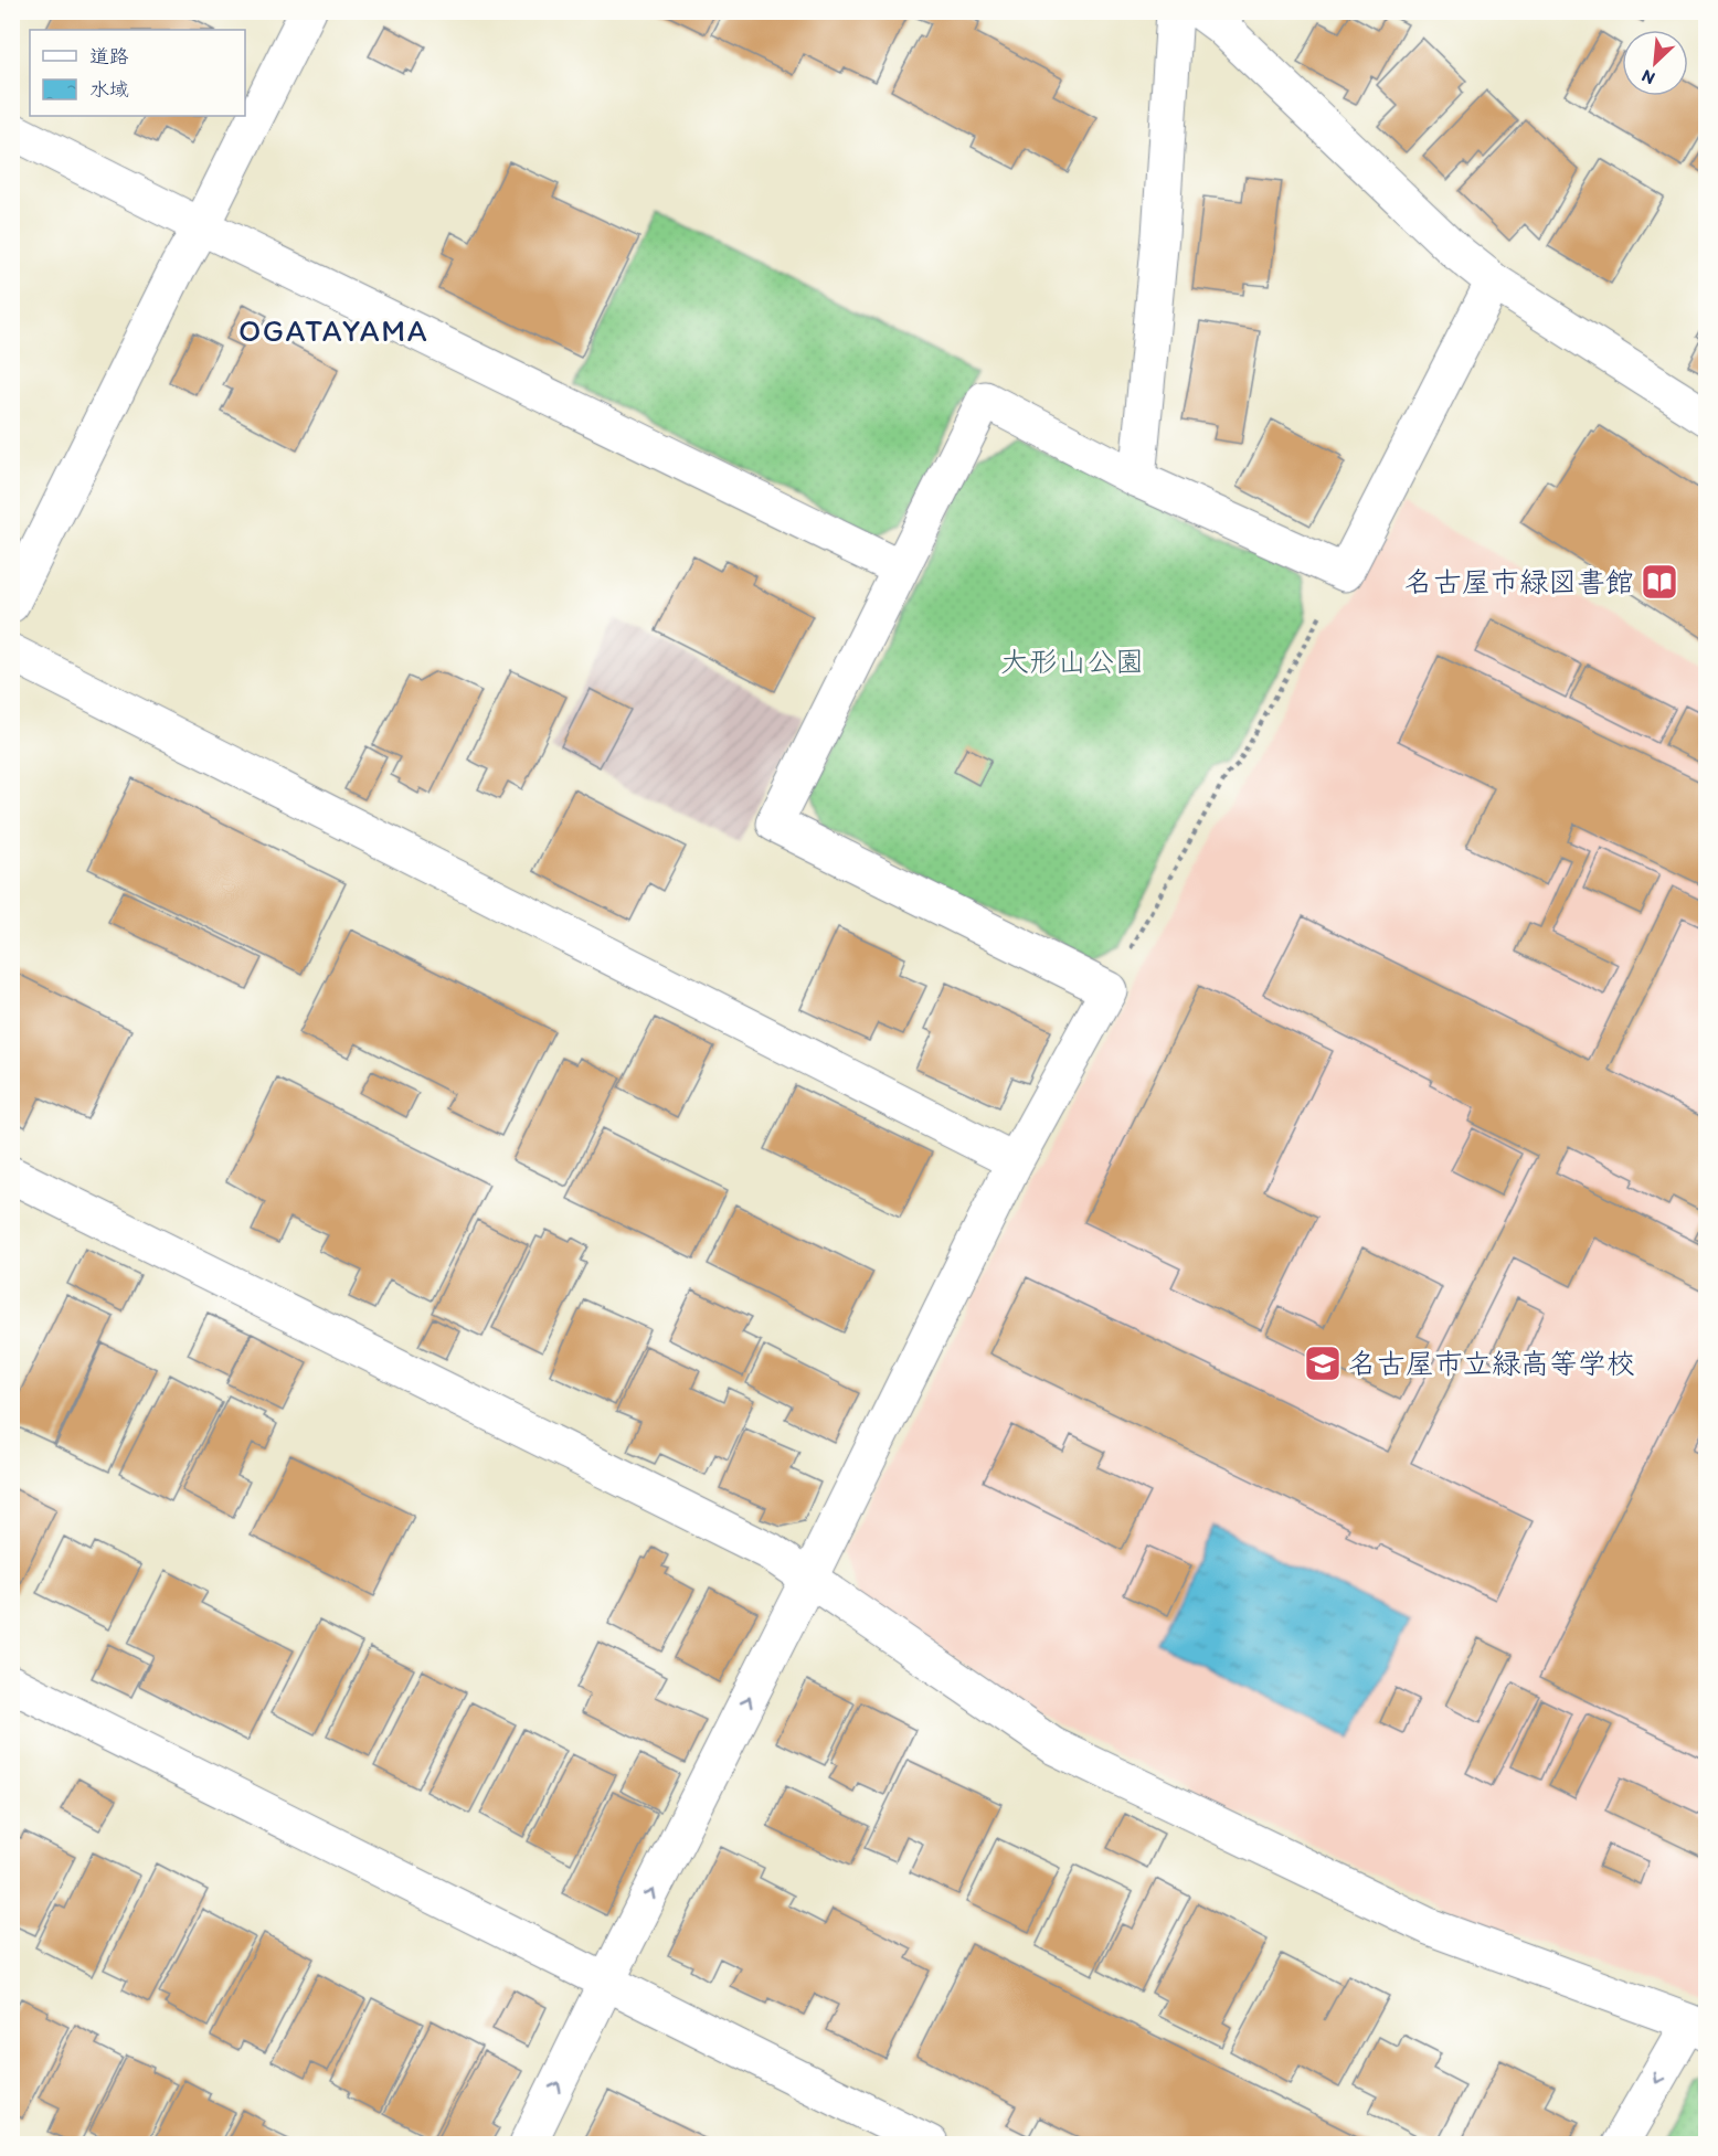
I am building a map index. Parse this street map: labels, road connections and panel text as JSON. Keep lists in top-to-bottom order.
{
  "districts": ["OGATAYAMA"],
  "parks": ["大形山公園"],
  "places": {
    "library": ["名古屋市緑図書館"],
    "school or university": ["名古屋市立緑高等学校"]
  },
  "legend": ["道路", "水域"],
  "north": "bottom left"
}
